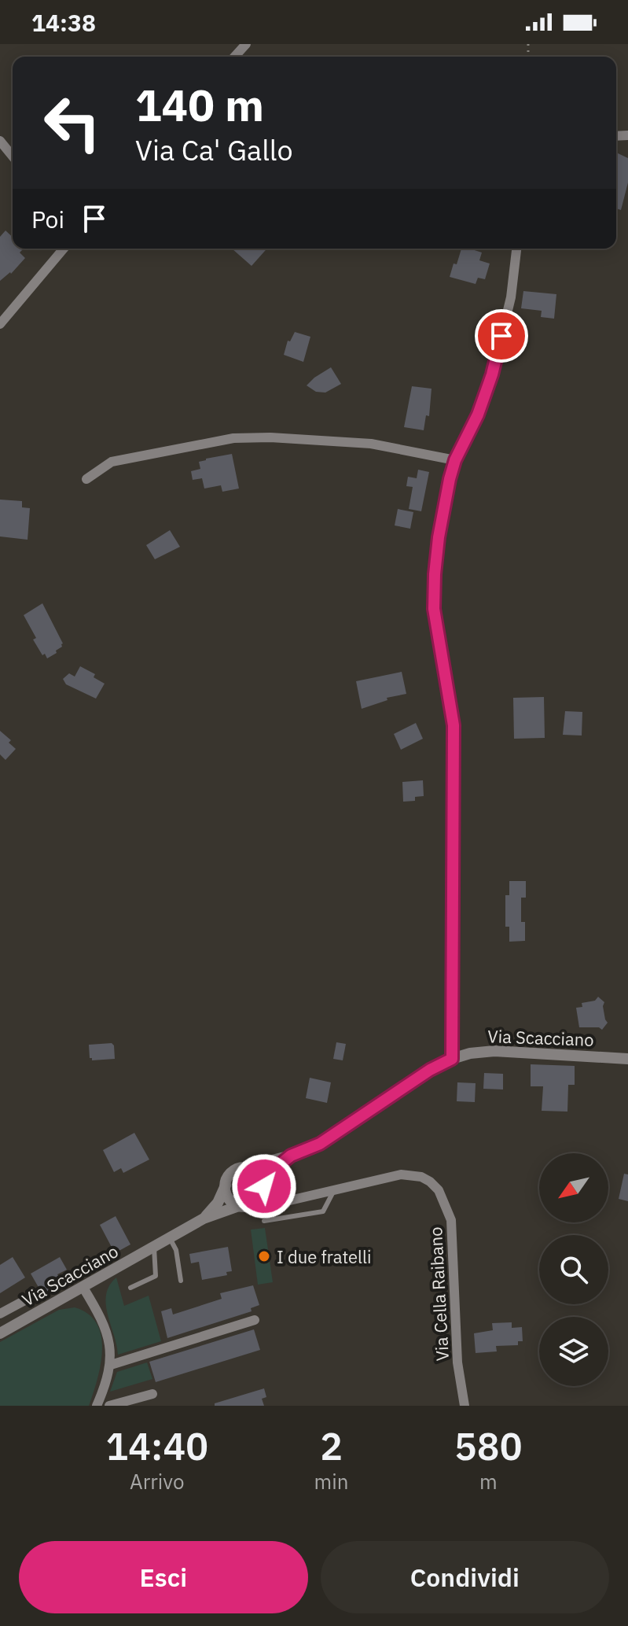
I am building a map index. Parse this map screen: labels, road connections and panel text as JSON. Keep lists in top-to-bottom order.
{
  "streets": {
    "street": ["Via Scacciano", "Via Cella Raibano"]
  },
  "crossings": [
    ["Via Scacciano", "Via Cella Raibano"]
  ],
  "places": ["I due fratelli"],
  "north": "bottom left",
  "page": {
    "status": "14:38",
    "turn": ["140 m", "Via Ca' Gallo"],
    "then": "Poi",
    "eta": [
      "14:40",
      "Arrivo",
      "2",
      "min",
      "580",
      "m"
    ],
    "buttons": ["Esci", "Condividi"]
  }
}
